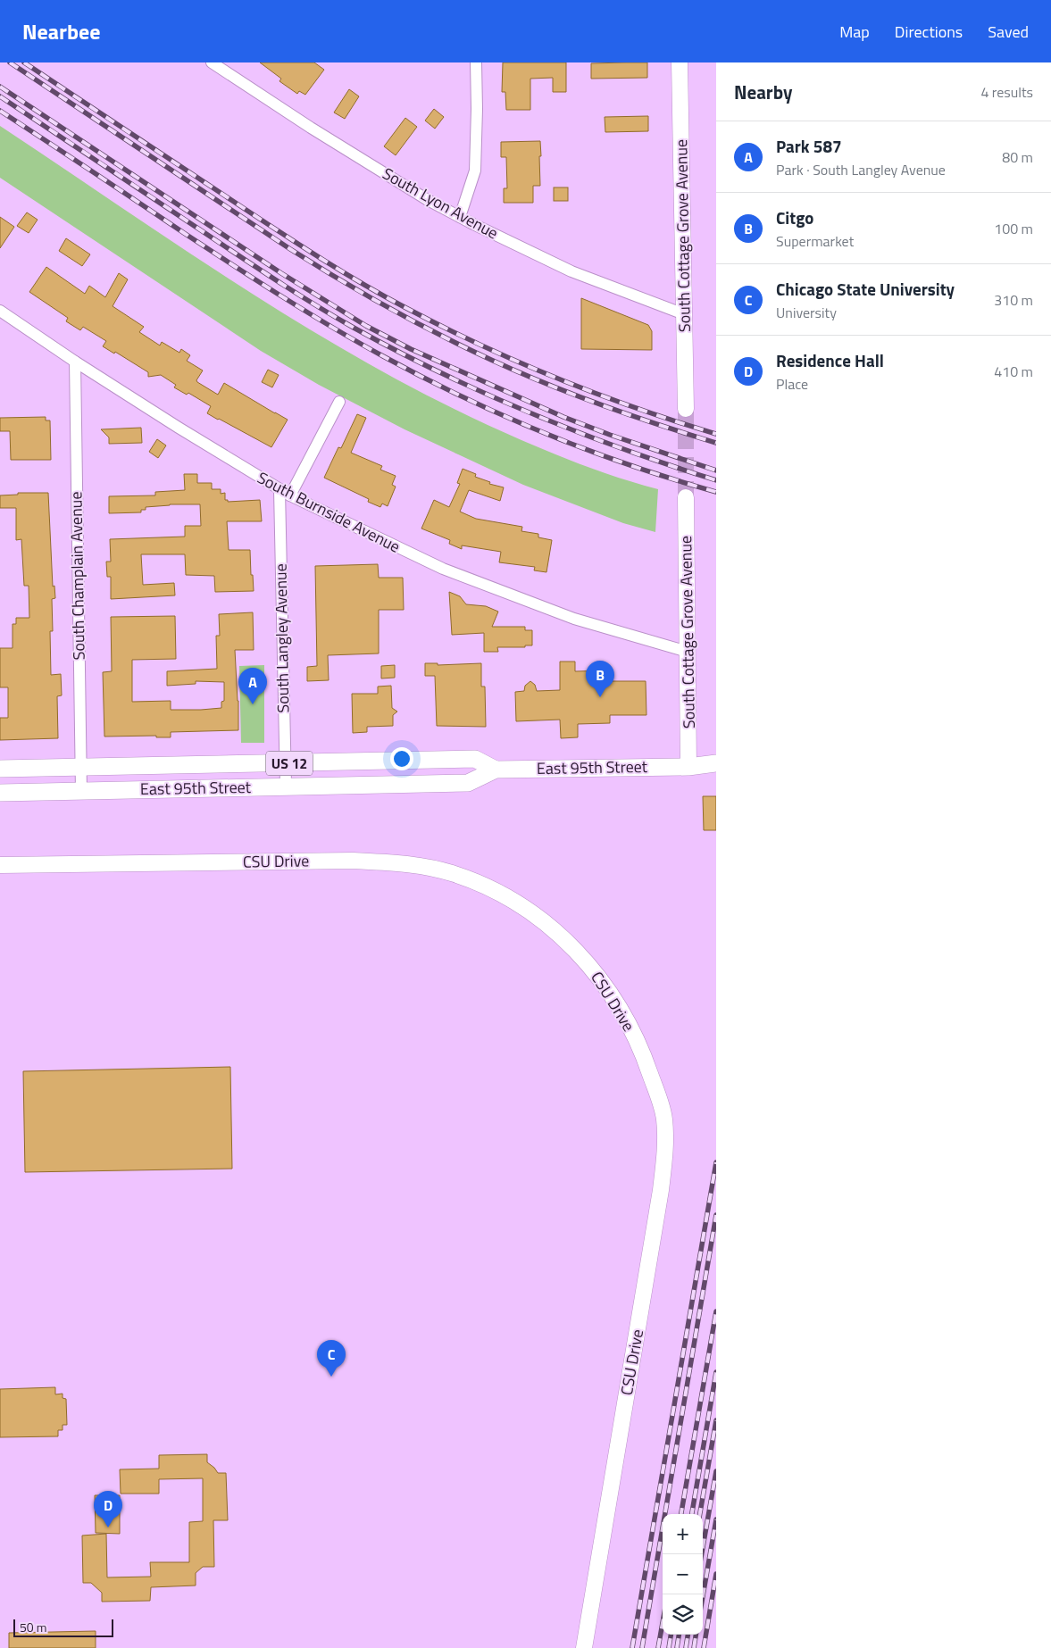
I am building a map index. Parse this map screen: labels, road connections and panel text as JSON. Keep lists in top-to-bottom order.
{
  "streets": {
    "main road": ["US 12", "East 95th Street"],
    "street": [
      "South Lyon Avenue",
      "South Cottage Grove Avenue",
      "South Burnside Avenue",
      "South Champlain Avenue",
      "South Langley Avenue",
      "CSU Drive"
    ]
  },
  "crossings": [
    ["South Lyon Avenue", "South Cottage Grove Avenue"],
    ["South Cottage Grove Avenue", "South Burnside Avenue"],
    ["South Cottage Grove Avenue", "East 95th Street"],
    ["South Burnside Avenue", "South Champlain Avenue"],
    ["South Burnside Avenue", "South Langley Avenue"],
    ["South Champlain Avenue", "East 95th Street"],
    ["South Langley Avenue", "East 95th Street"]
  ],
  "scale_bar": "50 m",
  "page": {
    "header": "Nearbee",
    "nav": ["Map", "Directions", "Saved"],
    "heading": ["Nearby", "4 results"],
    "list": [
      {
        "mark": "A",
        "name": "Park 587",
        "note": "Park · South Langley Avenue",
        "value": "80 m"
      },
      {
        "mark": "B",
        "name": "Citgo",
        "note": "Supermarket",
        "value": "100 m"
      },
      {
        "mark": "C",
        "name": "Chicago State University",
        "note": "University",
        "value": "310 m"
      },
      {
        "mark": "D",
        "name": "Residence Hall",
        "note": "Place",
        "value": "410 m"
      }
    ],
    "pins": [
      "B",
      "A",
      "C",
      "D"
    ],
    "map_buttons": ["+", "−"],
    "scale": "50 m"
  }
}
